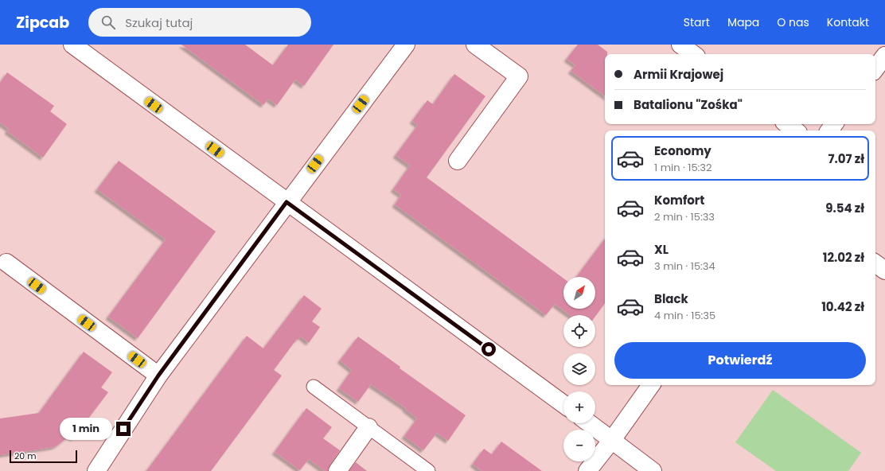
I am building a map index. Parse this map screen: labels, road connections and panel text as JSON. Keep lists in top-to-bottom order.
{
  "scale_bar": "20 m",
  "north": "top right",
  "page": {
    "header": "Zipcab",
    "search": "Szukaj tutaj",
    "nav": [
      "Start",
      "Mapa",
      "O nas",
      "Kontakt"
    ],
    "banner": ["Armii Krajowej", "Batalionu \"Zośka\""],
    "list": [
      {
        "name": "Economy",
        "note": "1 min · 15:32",
        "value": "7.07 zł"
      },
      {
        "name": "Komfort",
        "note": "2 min · 15:33",
        "value": "9.54 zł"
      },
      {
        "name": "XL",
        "note": "3 min · 15:34",
        "value": "12.02 zł"
      },
      {
        "name": "Black",
        "note": "4 min · 15:35",
        "value": "10.42 zł"
      }
    ],
    "map_buttons": ["+", "−"],
    "buttons": "Potwierdź",
    "bubble": "1 min",
    "scale": "20 m"
  }
}
